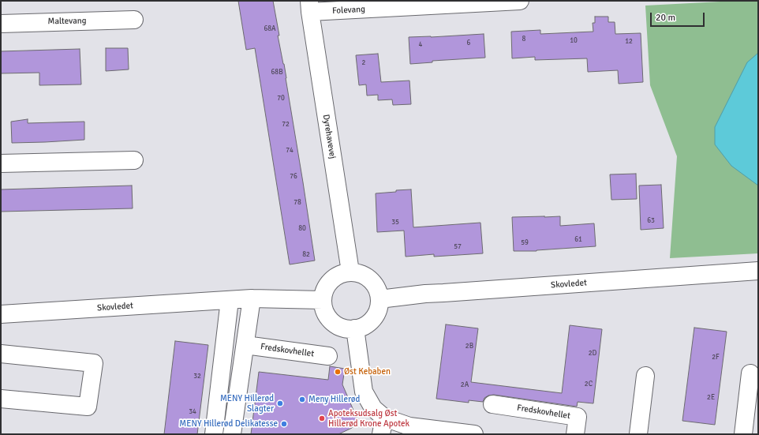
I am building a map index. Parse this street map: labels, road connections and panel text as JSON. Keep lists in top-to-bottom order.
{
  "streets": {
    "street": [
      "Folevang",
      "Maltevang",
      "Dyrehavevej",
      "Skovledet",
      "Fredskovhellet"
    ]
  },
  "crossings": [
    ["Folevang", "Dyrehavevej"],
    ["Dyrehavevej", "Skovledet"]
  ],
  "places": [
    "Øst Kebaben",
    "Meny Hillerød",
    "MENY Hillerød Slagter",
    "Apoteksudsalg Øst Hillerød Krone Apotek",
    "MENY Hillerød Delikatesse"
  ],
  "house_numbers": [
    "68A",
    "8",
    "10",
    "12",
    "6",
    "4",
    "2",
    "68B",
    "70",
    "72",
    "74",
    "76",
    "78",
    "63",
    "35",
    "80",
    "61",
    "59",
    "57",
    "82",
    "2B",
    "2D",
    "2F",
    "32",
    "2C",
    "2A",
    "2E",
    "34"
  ],
  "scale_bar": "20 m"
}
